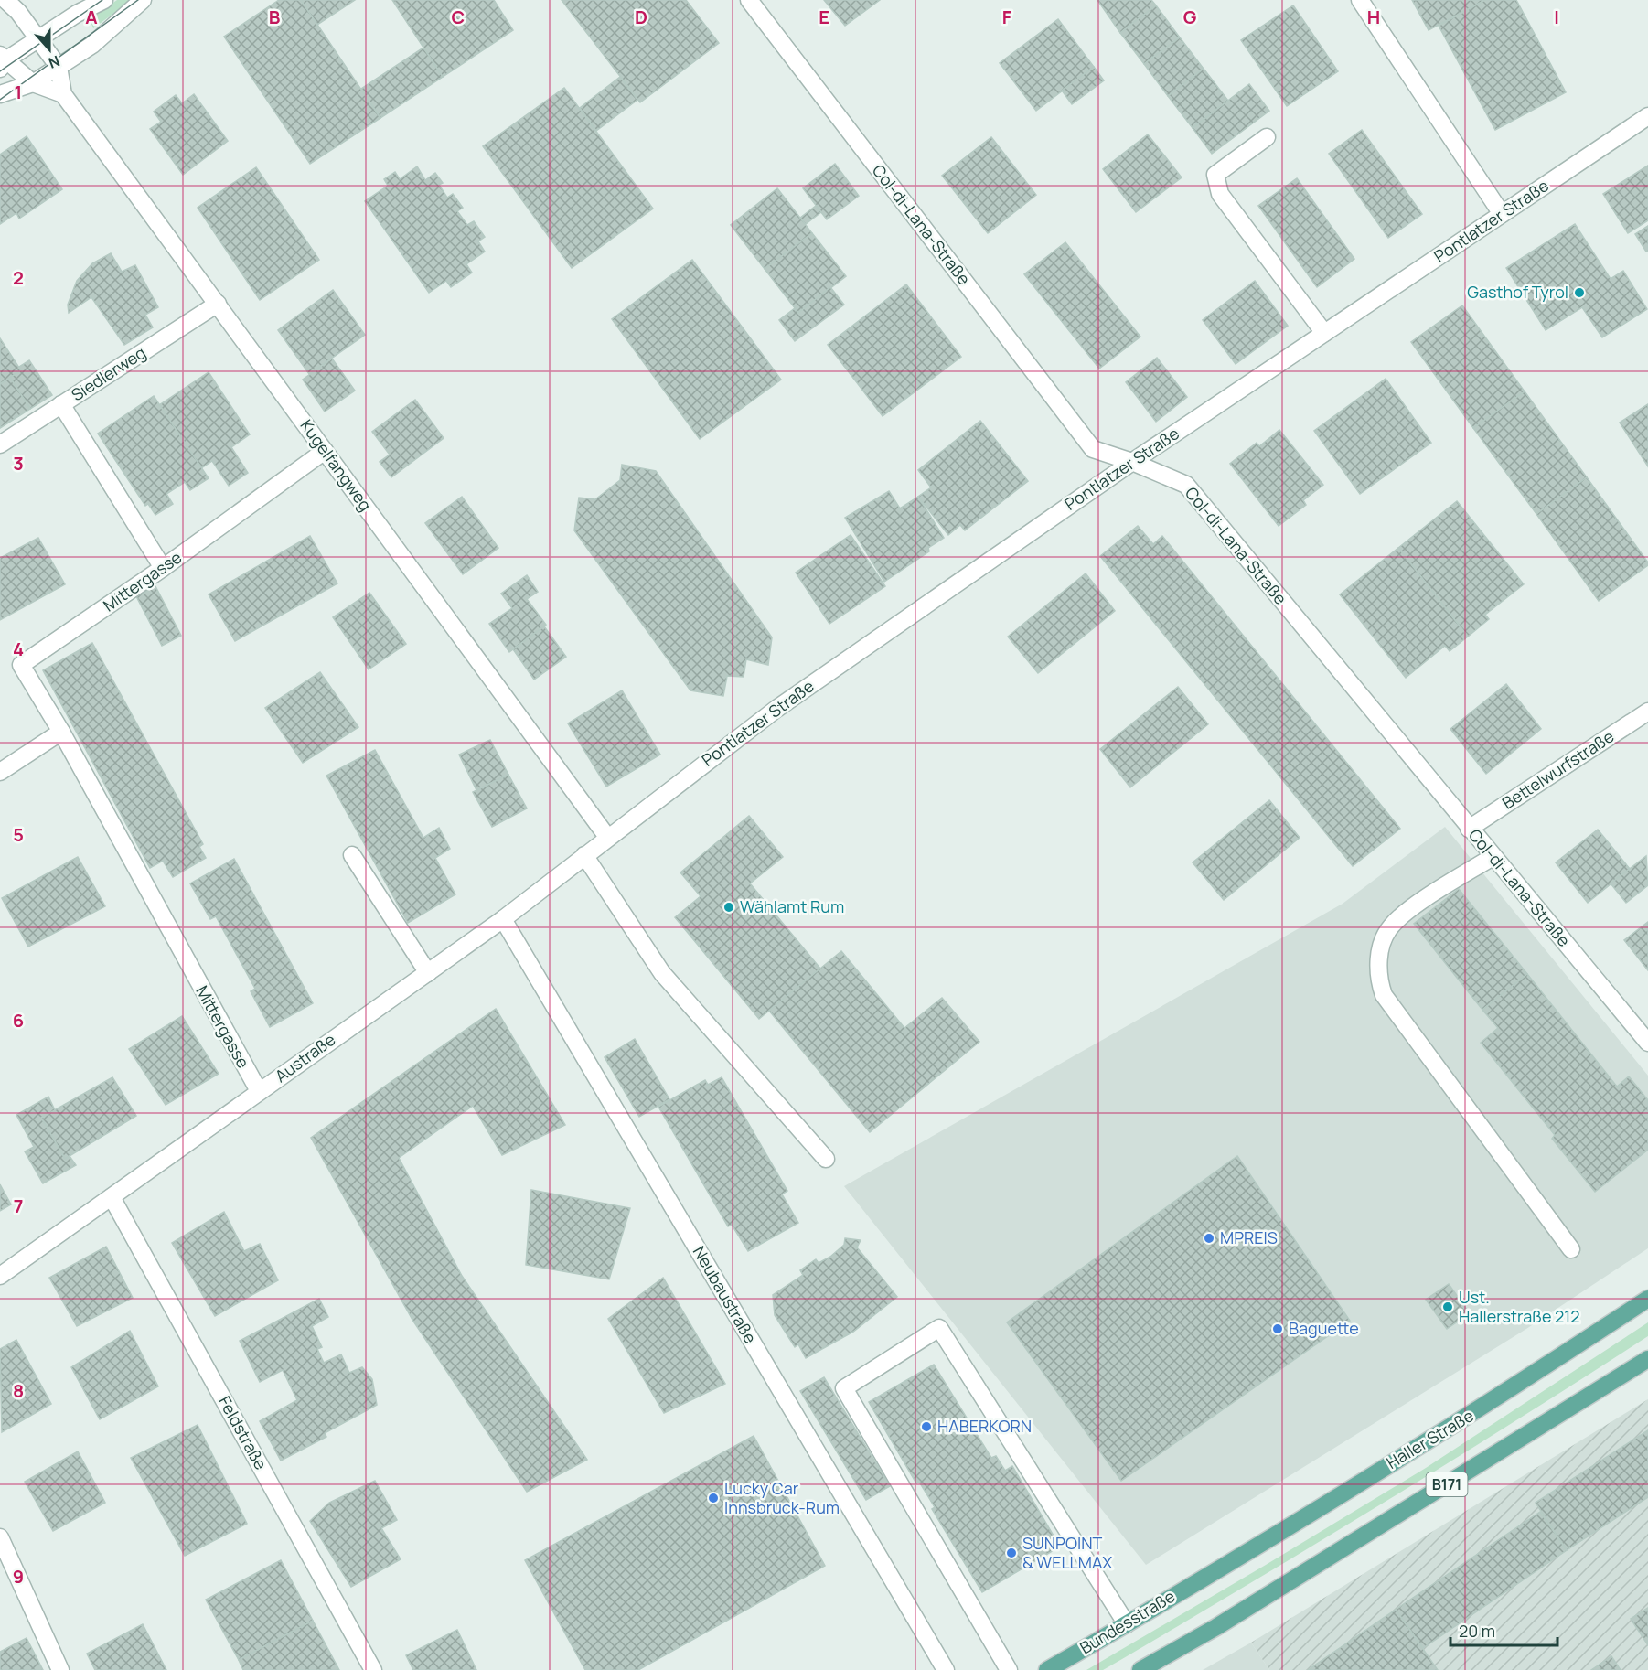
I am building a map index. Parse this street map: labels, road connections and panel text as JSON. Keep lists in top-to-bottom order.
{
  "streets": {
    "main road": ["Haller Straße", "B171", "Bundesstraße"],
    "street": [
      "Pontlatzer Straße",
      "Col-di-Lana-Straße",
      "Siedlerweg",
      "Kugelfangweg",
      "Mittergasse",
      "Bettelwurfstraße",
      "Austraße",
      "Neubaustraße",
      "Feldstraße"
    ]
  },
  "crossings": [
    ["Pontlatzer Straße", "Col-di-Lana-Straße"],
    ["Pontlatzer Straße", "Kugelfangweg"],
    ["Pontlatzer Straße", "Austraße"],
    ["Col-di-Lana-Straße", "Bettelwurfstraße"],
    ["Siedlerweg", "Kugelfangweg"],
    ["Kugelfangweg", "Mittergasse"],
    ["Kugelfangweg", "Austraße"],
    ["Mittergasse", "Austraße"],
    ["Austraße", "Neubaustraße"],
    ["Austraße", "Feldstraße"],
    ["Haller Straße", "Bundesstraße"]
  ],
  "places": [
    "Gasthof Tyrol",
    "Wählamt Rum",
    "MPREIS",
    "Ust. Hallerstraße 212",
    "Baguette",
    "HABERKORN",
    "Lucky Car Innsbruck-Rum",
    "SUNPOINT & WELLMAX"
  ],
  "scale_bar": "20 m",
  "north": "bottom",
  "grid": {
    "columns": [
      "A",
      "B",
      "C",
      "D",
      "E",
      "F",
      "G",
      "H",
      "I"
    ],
    "rows": [
      "1",
      "2",
      "3",
      "4",
      "5",
      "6",
      "7",
      "8",
      "9"
    ]
  }
}
